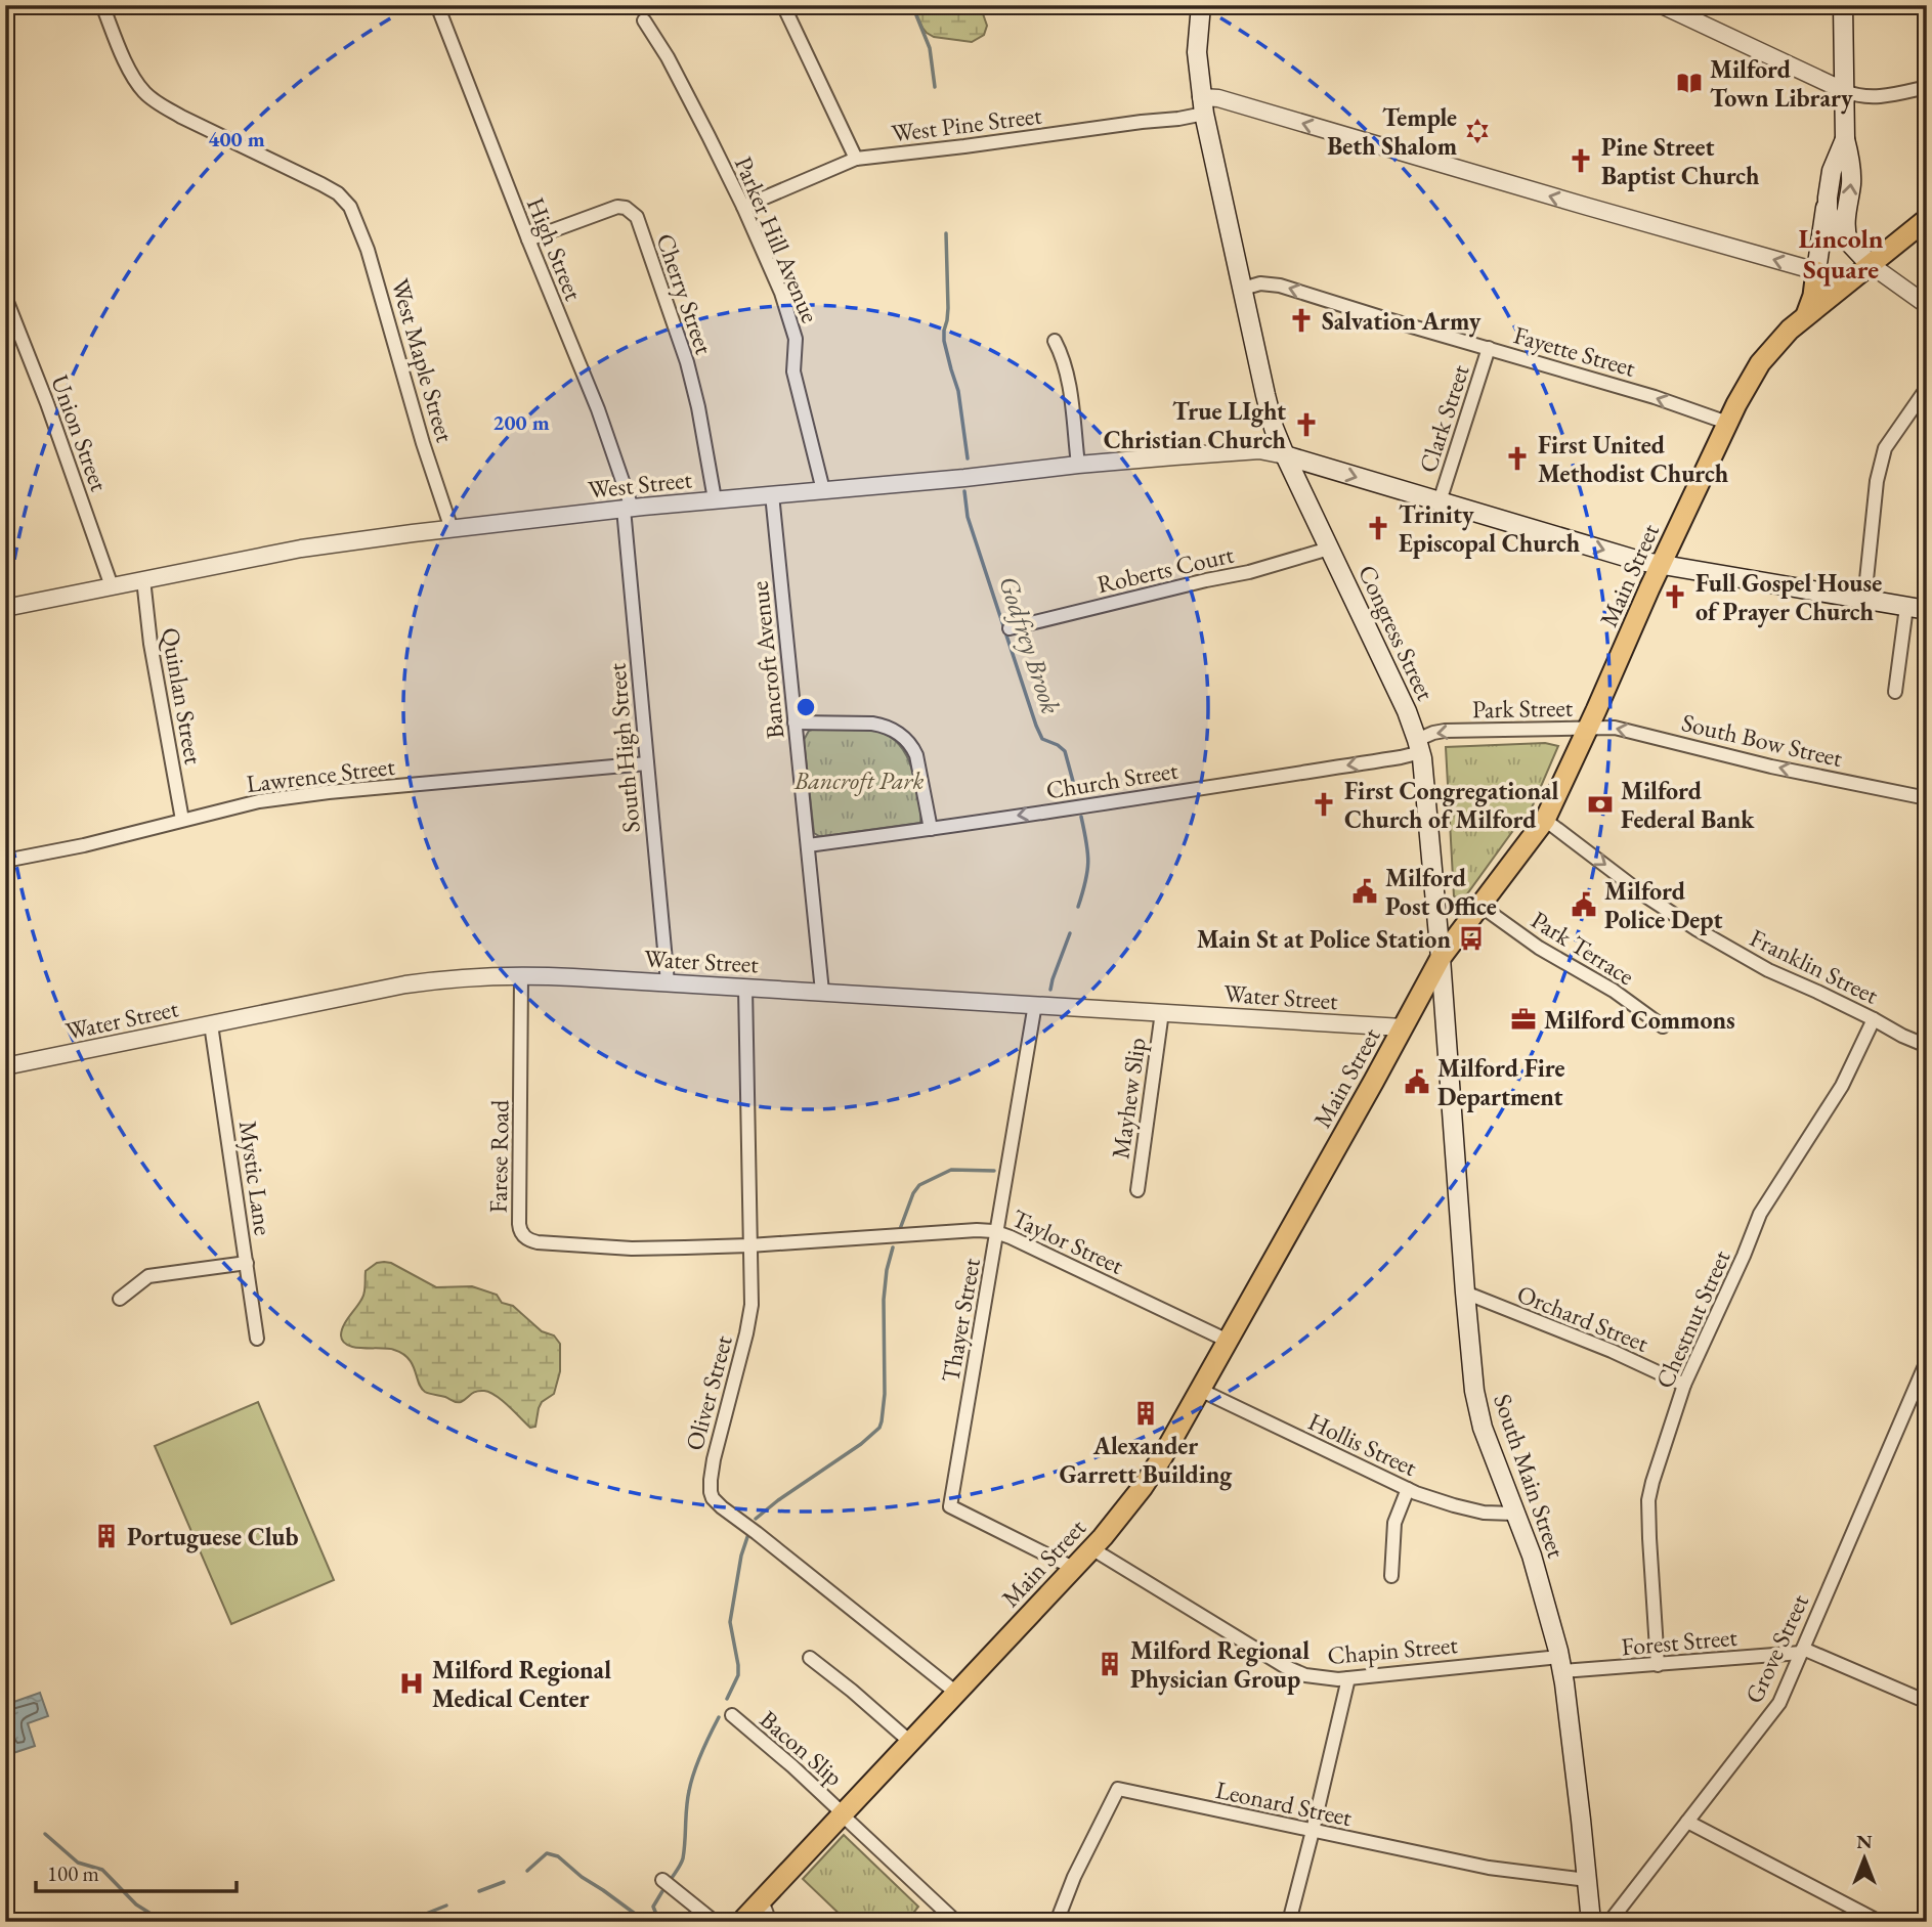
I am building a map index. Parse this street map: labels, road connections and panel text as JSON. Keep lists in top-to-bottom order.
{
  "streets": {
    "main road": ["Main Street", "Congress Street", "South Main Street"],
    "street": [
      "West Pine Street",
      "Parker Hill Avenue",
      "High Street",
      "Cherry Street",
      "Fayette Street",
      "West Maple Street",
      "Clark Street",
      "Union Street",
      "West Street",
      "Roberts Court",
      "Bancroft Avenue",
      "Quinlan Street",
      "Park Street",
      "South Bow Street",
      "South High Street",
      "Lawrence Street",
      "Church Street",
      "Park Terrace",
      "Water Street",
      "Franklin Street",
      "Mayhew Slip",
      "Farese Road",
      "Mystic Lane",
      "Taylor Street",
      "Orchard Street",
      "Chestnut Street",
      "Thayer Street",
      "Oliver Street",
      "Hollis Street",
      "Forest Street",
      "Grove Street",
      "Chapin Street",
      "Bacon Slip",
      "Leonard Street"
    ]
  },
  "crossings": [
    ["West Pine Street", "Parker Hill Avenue"],
    ["West Pine Street", "Congress Street"],
    ["Parker Hill Avenue", "West Street"],
    ["High Street", "Cherry Street"],
    ["High Street", "West Street"],
    ["High Street", "South High Street"],
    ["Cherry Street", "West Street"],
    ["Fayette Street", "Clark Street"],
    ["Fayette Street", "Main Street"],
    ["Fayette Street", "Congress Street"],
    ["West Maple Street", "West Street"],
    ["Union Street", "West Street"],
    ["West Street", "Congress Street"],
    ["West Street", "Bancroft Avenue"],
    ["West Street", "Quinlan Street"],
    ["West Street", "South High Street"],
    ["Roberts Court", "Congress Street"],
    ["Main Street", "Congress Street"],
    ["Main Street", "Park Street"],
    ["Main Street", "South Bow Street"],
    ["Main Street", "Park Terrace"],
    ["Main Street", "Water Street"],
    ["Main Street", "Franklin Street"],
    ["Main Street", "Taylor Street"],
    ["Main Street", "Thayer Street"],
    ["Main Street", "Oliver Street"],
    ["Main Street", "Hollis Street"],
    ["Main Street", "South Main Street"],
    ["Main Street", "Chapin Street"],
    ["Main Street", "Bacon Slip"],
    ["Congress Street", "Park Street"],
    ["Congress Street", "Church Street"],
    ["Congress Street", "South Main Street"],
    ["Bancroft Avenue", "Church Street"],
    ["Bancroft Avenue", "Water Street"],
    ["Quinlan Street", "Lawrence Street"],
    ["Park Street", "South Bow Street"],
    ["Park Street", "Church Street"],
    ["South High Street", "Lawrence Street"],
    ["South High Street", "Water Street"],
    ["Water Street", "Mayhew Slip"],
    ["Water Street", "Farese Road"],
    ["Water Street", "Mystic Lane"],
    ["Water Street", "Thayer Street"],
    ["Water Street", "Oliver Street"],
    ["Franklin Street", "Chestnut Street"],
    ["Farese Road", "Taylor Street"],
    ["Farese Road", "Oliver Street"],
    ["Taylor Street", "Thayer Street"],
    ["Taylor Street", "Oliver Street"],
    ["Orchard Street", "Chestnut Street"],
    ["Orchard Street", "South Main Street"],
    ["Chestnut Street", "Forest Street"],
    ["Hollis Street", "South Main Street"],
    ["South Main Street", "Forest Street"],
    ["South Main Street", "Chapin Street"],
    ["South Main Street", "Leonard Street"],
    ["Forest Street", "Grove Street"],
    ["Forest Street", "Chapin Street"]
  ],
  "one_way": [
    "Fayette Street",
    "Park Street",
    "South Bow Street",
    "Church Street",
    "Franklin Street"
  ],
  "districts": ["Lincoln Square"],
  "water": ["Godfrey Brook"],
  "parks": ["Bancroft Park"],
  "places": {
    "library": ["Milford Town Library"],
    "synagogue": ["Temple Beth Shalom"],
    "church": [
      "Pine Street Baptist Church",
      "Salvation Army",
      "True LIght Christian Church",
      "First United Methodist Church",
      "Trinity Episcopal Church",
      "Full Gospel House of Prayer Church",
      "First Congregational Church of Milford"
    ],
    "bank": ["Milford Federal Bank"],
    "public building": ["Milford Post Office", "Milford Police Dept", "Milford Fire Department"],
    "bus stop": ["Main St at Police Station"],
    "office": ["Milford Commons"],
    "building": ["Alexander Garrett Building", "Portuguese Club", "Milford Regional Physician Group"],
    "hospital": ["Milford Regional Medical Center"]
  },
  "scale_bar": "100 m",
  "north": "top",
  "rings": ["400 m", "200 m"]
}
